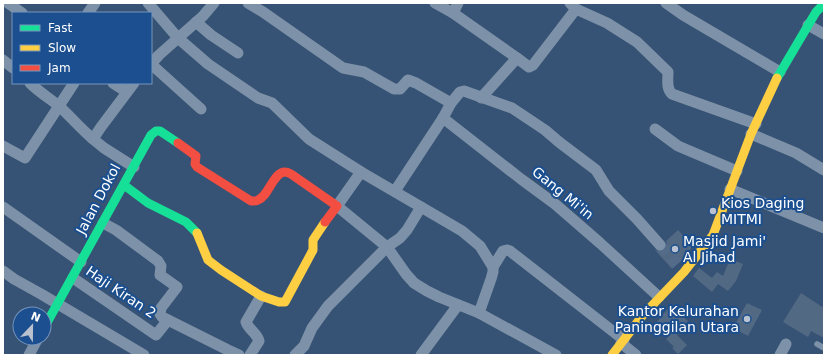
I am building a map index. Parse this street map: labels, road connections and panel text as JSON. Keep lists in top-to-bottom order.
{
  "streets": {
    "street": ["Gang Mi'in", "Jalan Dokol", "Haji Kiran 2"]
  },
  "crossings": [
    ["Jalan Dokol", "Haji Kiran 2"]
  ],
  "places": ["Kios Daging MITMI", "Masjid Jami' Al Jihad", "Kantor Kelurahan Paninggilan Utara"],
  "legend": ["Fast", "Slow", "Jam"],
  "north": "top"
}
